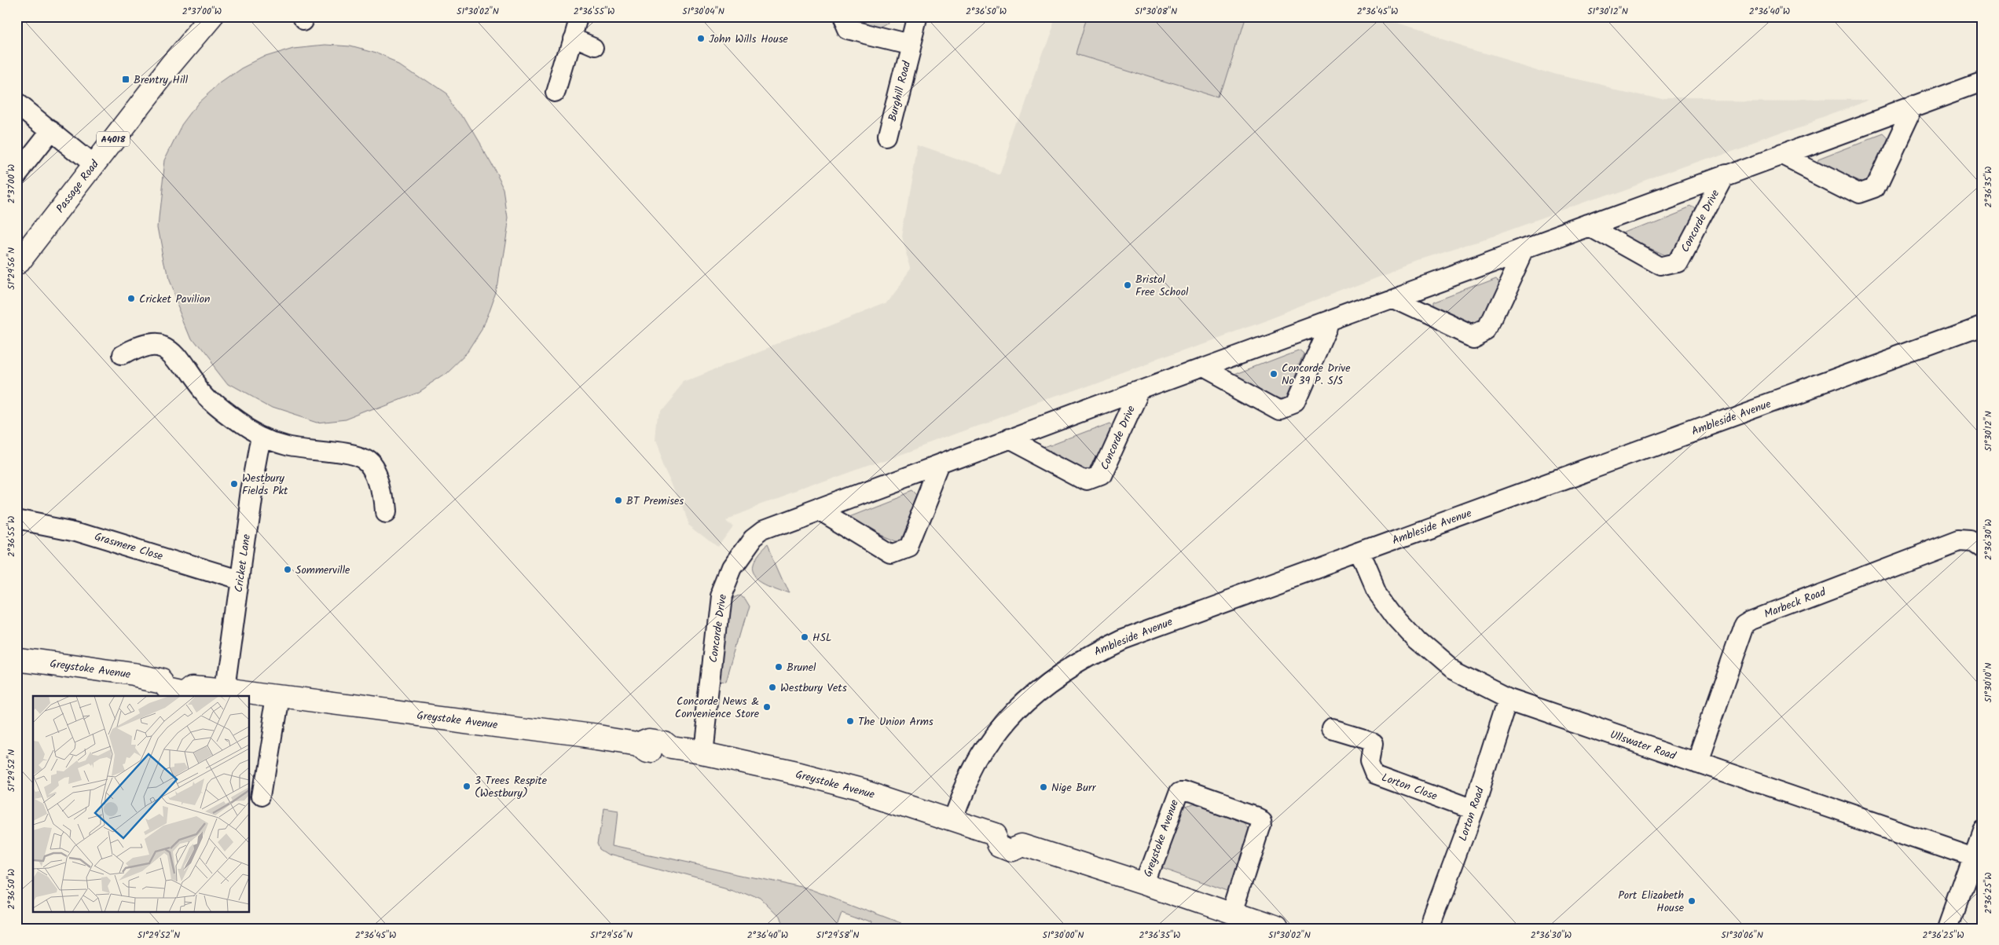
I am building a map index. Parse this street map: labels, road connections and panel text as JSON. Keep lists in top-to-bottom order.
{
  "streets": {
    "street": [
      "Burghill Road",
      "A4018",
      "Passage Road",
      "Concorde Drive",
      "Ambleside Avenue",
      "Grasmere Close",
      "Cricket Lane",
      "Marbeck Road",
      "Greystoke Avenue",
      "Ullswater Road",
      "Lorton Close",
      "Lorton Road"
    ]
  },
  "crossings": [
    ["Concorde Drive", "Greystoke Avenue"],
    ["Ambleside Avenue", "Greystoke Avenue"],
    ["Ambleside Avenue", "Ullswater Road"],
    ["Grasmere Close", "Cricket Lane"],
    ["Cricket Lane", "Greystoke Avenue"],
    ["Marbeck Road", "Ullswater Road"],
    ["Ullswater Road", "Lorton Road"],
    ["Lorton Close", "Lorton Road"]
  ],
  "places": {
    "other": [
      "John Wills House",
      "Bristol Free School",
      "Cricket Pavilion",
      "Concorde Drive No 39 P. S/S",
      "Westbury Fields Pkt",
      "BT Premises",
      "Sommerville",
      "HSL",
      "Brunel",
      "Westbury Vets",
      "Concorde News & Convenience Store",
      "The Union Arms",
      "3 Trees Respite (Westbury)",
      "Nige Burr",
      "Port Elizabeth House"
    ],
    "transit": ["Brentry Hill"]
  },
  "coordinates": [
    "2°37'00\"W",
    "51°30'02\"N",
    "2°36'55\"W",
    "51°30'04\"N",
    "2°36'50\"W",
    "51°30'08\"N",
    "2°36'45\"W",
    "51°30'12\"N",
    "2°36'40\"W",
    "2°36'35\"W",
    "51°29'56\"N",
    "2°36'30\"W",
    "51°30'10\"N",
    "51°29'52\"N",
    "2°36'25\"W",
    "51°29'58\"N",
    "51°30'00\"N",
    "51°30'06\"N"
  ]
}
